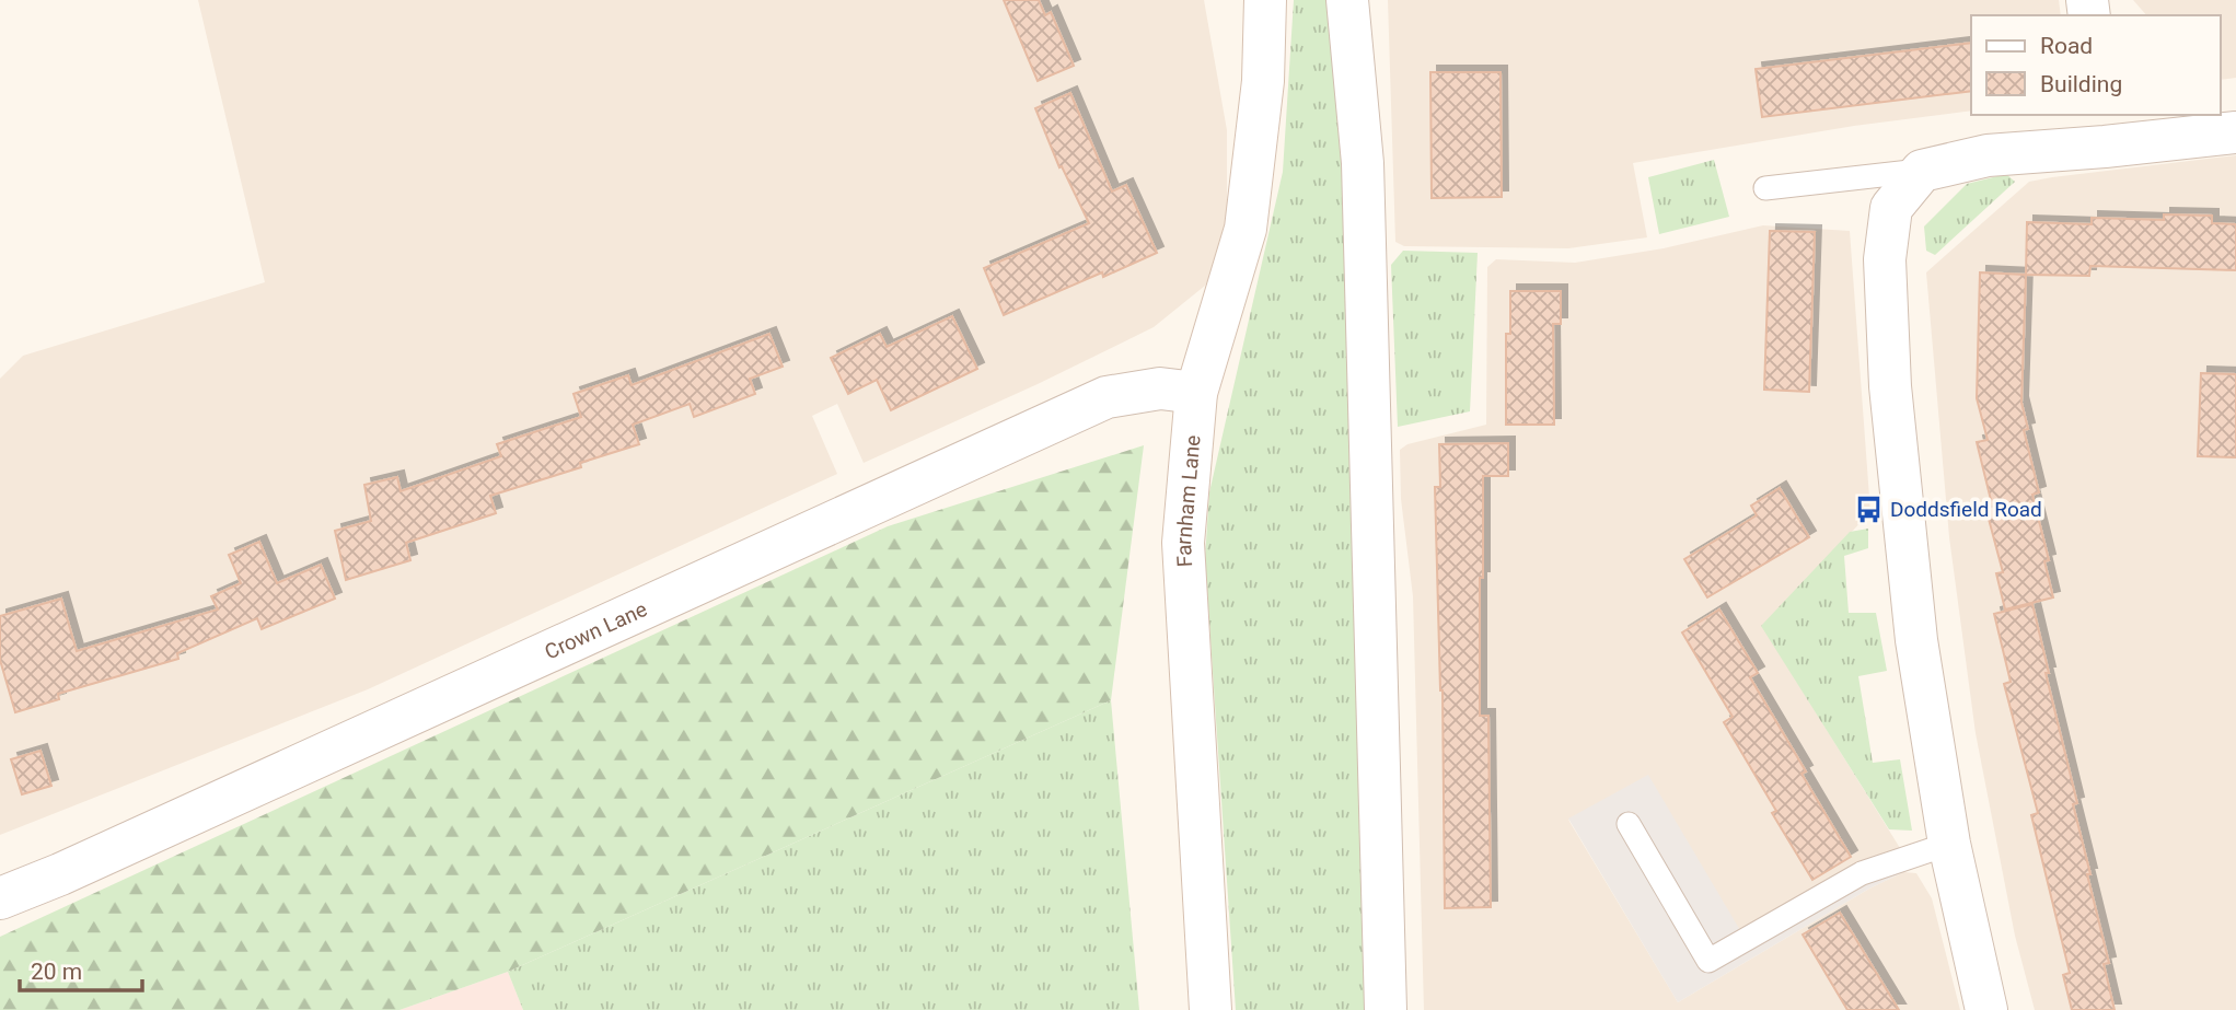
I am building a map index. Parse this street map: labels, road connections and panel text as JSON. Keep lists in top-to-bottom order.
{
  "streets": {
    "street": ["Farnham Lane", "Crown Lane"]
  },
  "crossings": [
    ["Farnham Lane", "Crown Lane"]
  ],
  "places": {
    "bus stop": ["Doddsfield Road"]
  },
  "legend": ["Road", "Building"],
  "scale_bar": "20 m"
}
